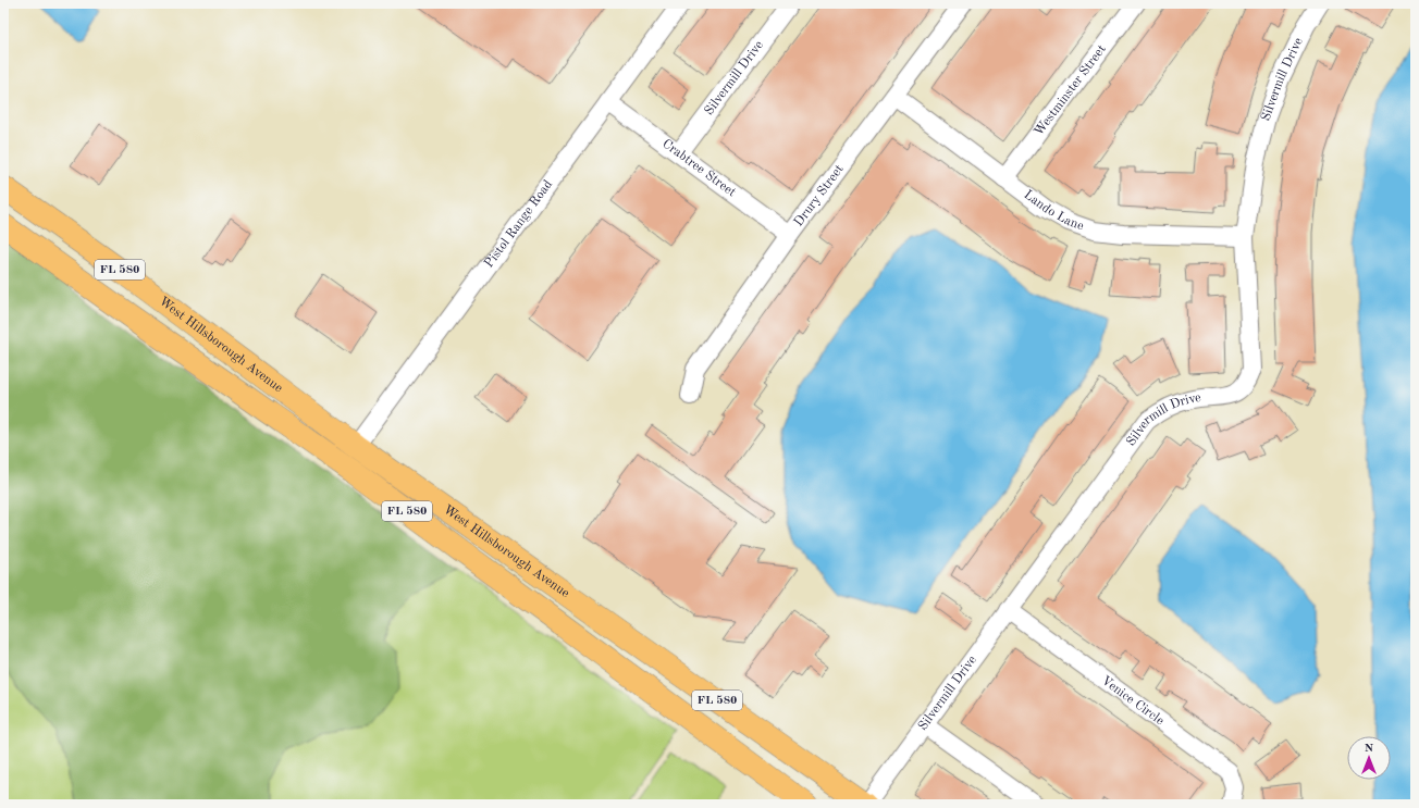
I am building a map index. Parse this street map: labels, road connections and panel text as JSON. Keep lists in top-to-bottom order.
{
  "streets": {
    "main road": ["FL 580", "West Hillsborough Avenue"],
    "street": [
      "Silvermill Drive",
      "Westminster Street",
      "Crabtree Street",
      "Drury Street",
      "Lando Lane",
      "Pistol Range Road",
      "Venice Circle"
    ]
  },
  "crossings": [
    ["Silvermill Drive", "Crabtree Street"],
    ["Silvermill Drive", "Lando Lane"],
    ["Silvermill Drive", "West Hillsborough Avenue"],
    ["Silvermill Drive", "Venice Circle"],
    ["Westminster Street", "Lando Lane"],
    ["Crabtree Street", "Drury Street"],
    ["Crabtree Street", "Pistol Range Road"],
    ["Drury Street", "Lando Lane"],
    ["Pistol Range Road", "West Hillsborough Avenue"]
  ],
  "north": "top"
}
